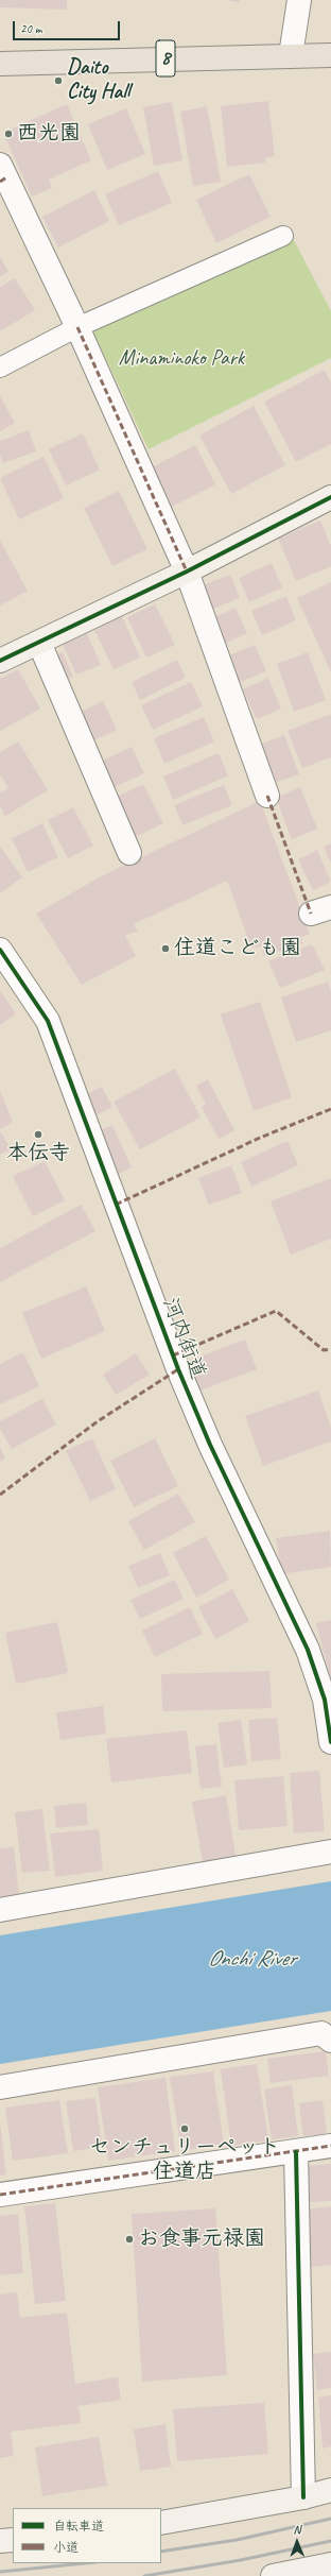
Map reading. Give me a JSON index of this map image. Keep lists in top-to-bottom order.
{
  "streets": {
    "main road": ["8"],
    "street": ["河内街道"]
  },
  "water": ["Onchi River"],
  "parks": ["Minaminoko Park"],
  "places": [
    "Daito City Hall",
    "西光園",
    "住道こども園",
    "本伝寺",
    "センチュリーペット 住道店",
    "お食事元禄園"
  ],
  "legend": ["自転車道", "小道"],
  "scale_bar": "20 m",
  "north": "top"
}
